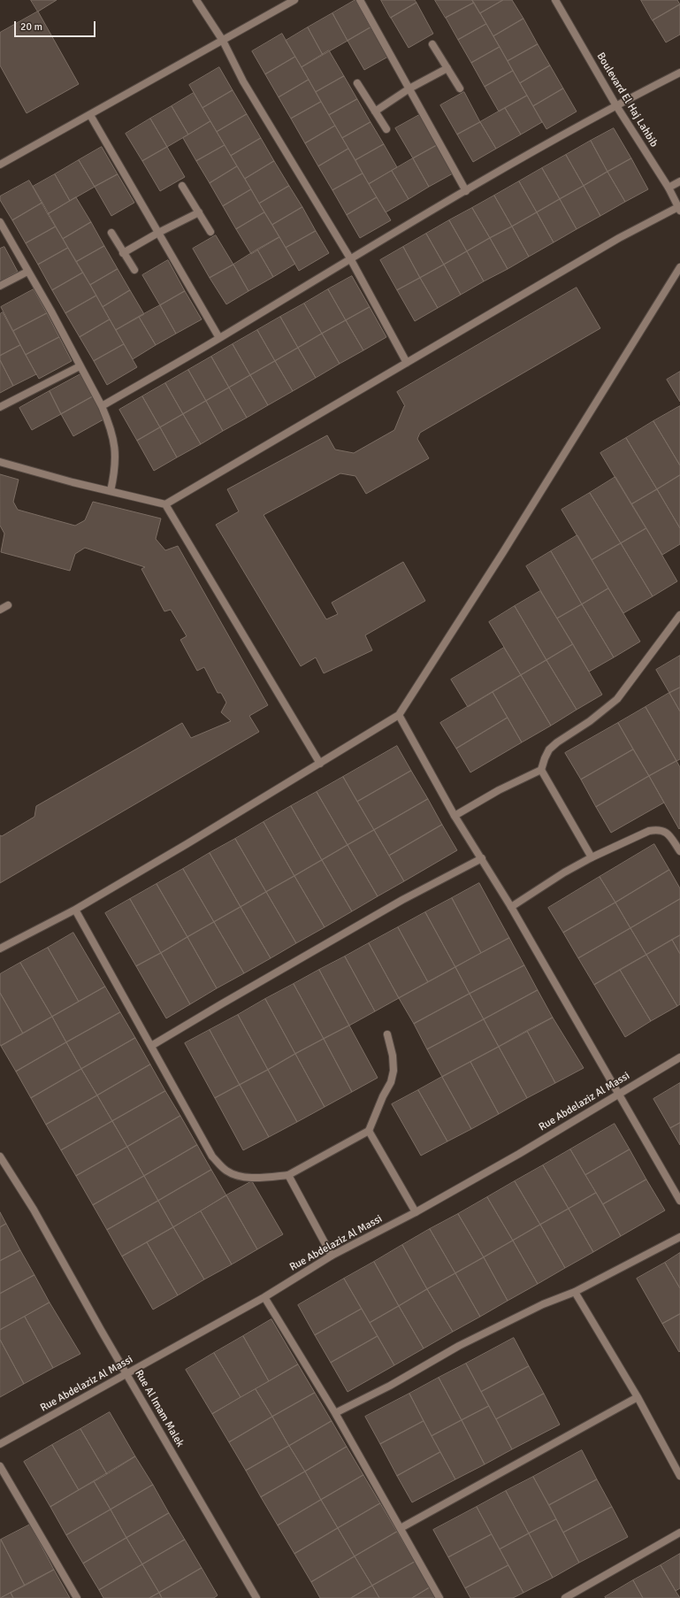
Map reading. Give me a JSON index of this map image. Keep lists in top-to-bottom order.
{
  "streets": {
    "street": ["Boulevard El Haj Lahbib", "Rue Abdelaziz Al Massi", "Rue Al Imam Malek"]
  },
  "crossings": [
    ["Rue Abdelaziz Al Massi", "Rue Al Imam Malek"]
  ],
  "scale_bar": "20 m"
}
